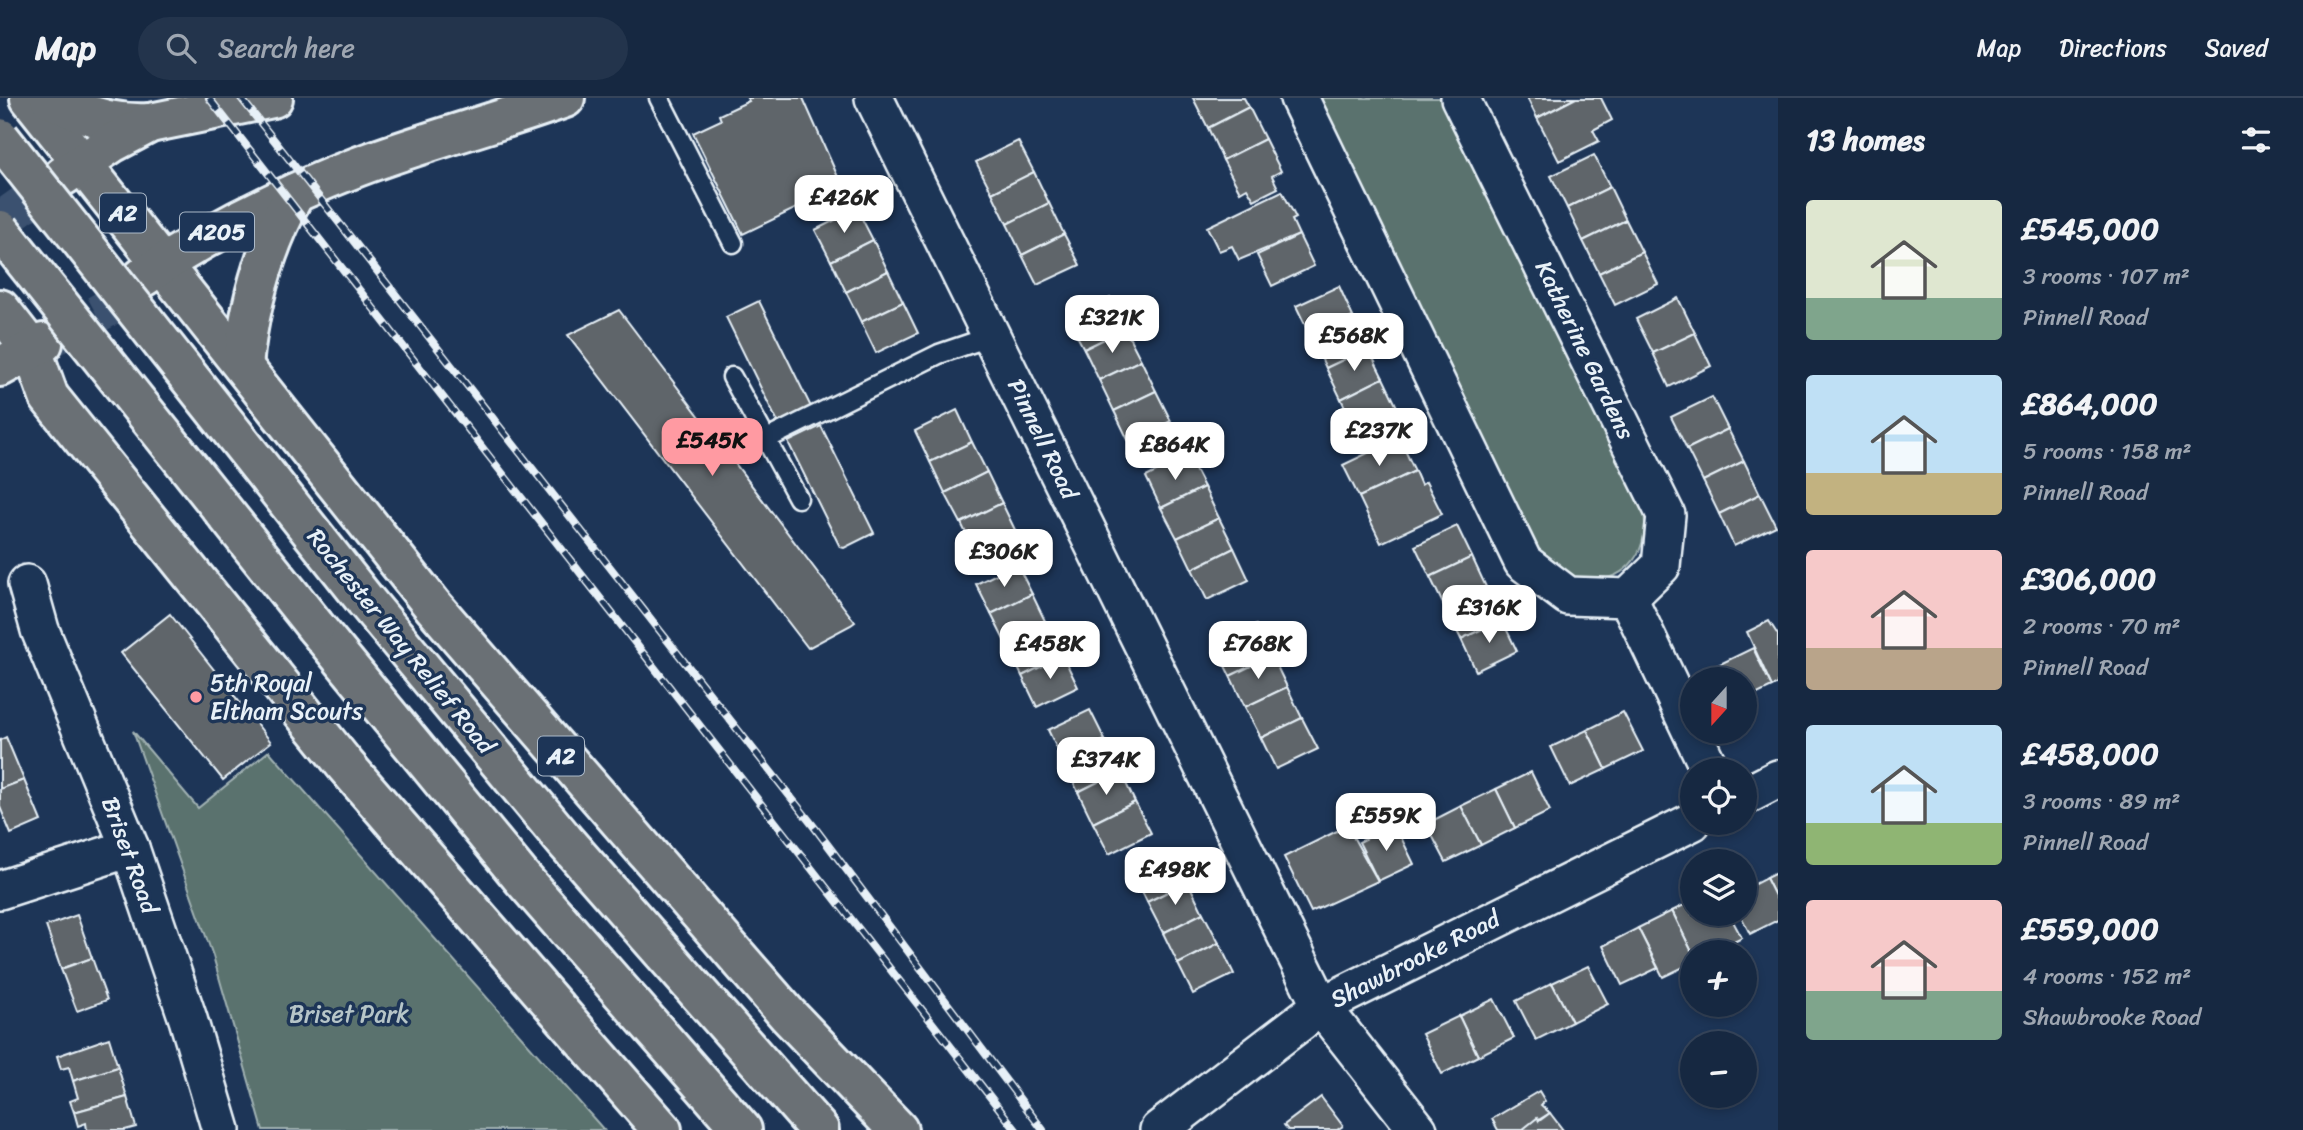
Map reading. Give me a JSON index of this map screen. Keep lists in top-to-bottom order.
{
  "streets": {
    "highway": ["A2", "A205", "Rochester Way Relief Road"],
    "street": [
      "Katherine Gardens",
      "Pinnell Road",
      "Briset Road",
      "Shawbrooke Road"
    ]
  },
  "crossings": [
    ["A2", "A205"],
    ["Pinnell Road", "Shawbrooke Road"]
  ],
  "parks": ["Briset Park"],
  "places": ["5th Royal Eltham Scouts"],
  "north": "bottom",
  "page": {
    "header": "Map",
    "search": "Search here",
    "nav": ["Map", "Directions", "Saved"],
    "heading": "13 homes",
    "price": [
      "£426K",
      "£321K",
      "£568K",
      "£237K",
      "£545K",
      "£864K",
      "£306K",
      "£316K",
      "£458K",
      "£768K",
      "£374K",
      "£559K",
      "£498K"
    ],
    "list": [
      {
        "name": "£545,000",
        "note": "3 rooms · 107 m² · Pinnell Road"
      },
      {
        "name": "£864,000",
        "note": "5 rooms · 158 m² · Pinnell Road"
      },
      {
        "name": "£306,000",
        "note": "2 rooms · 70 m² · Pinnell Road"
      },
      {
        "name": "£458,000",
        "note": "3 rooms · 89 m² · Pinnell Road"
      },
      {
        "name": "£559,000",
        "note": "4 rooms · 152 m² · Shawbrooke Road"
      }
    ],
    "map_buttons": ["+", "−"]
  }
}
